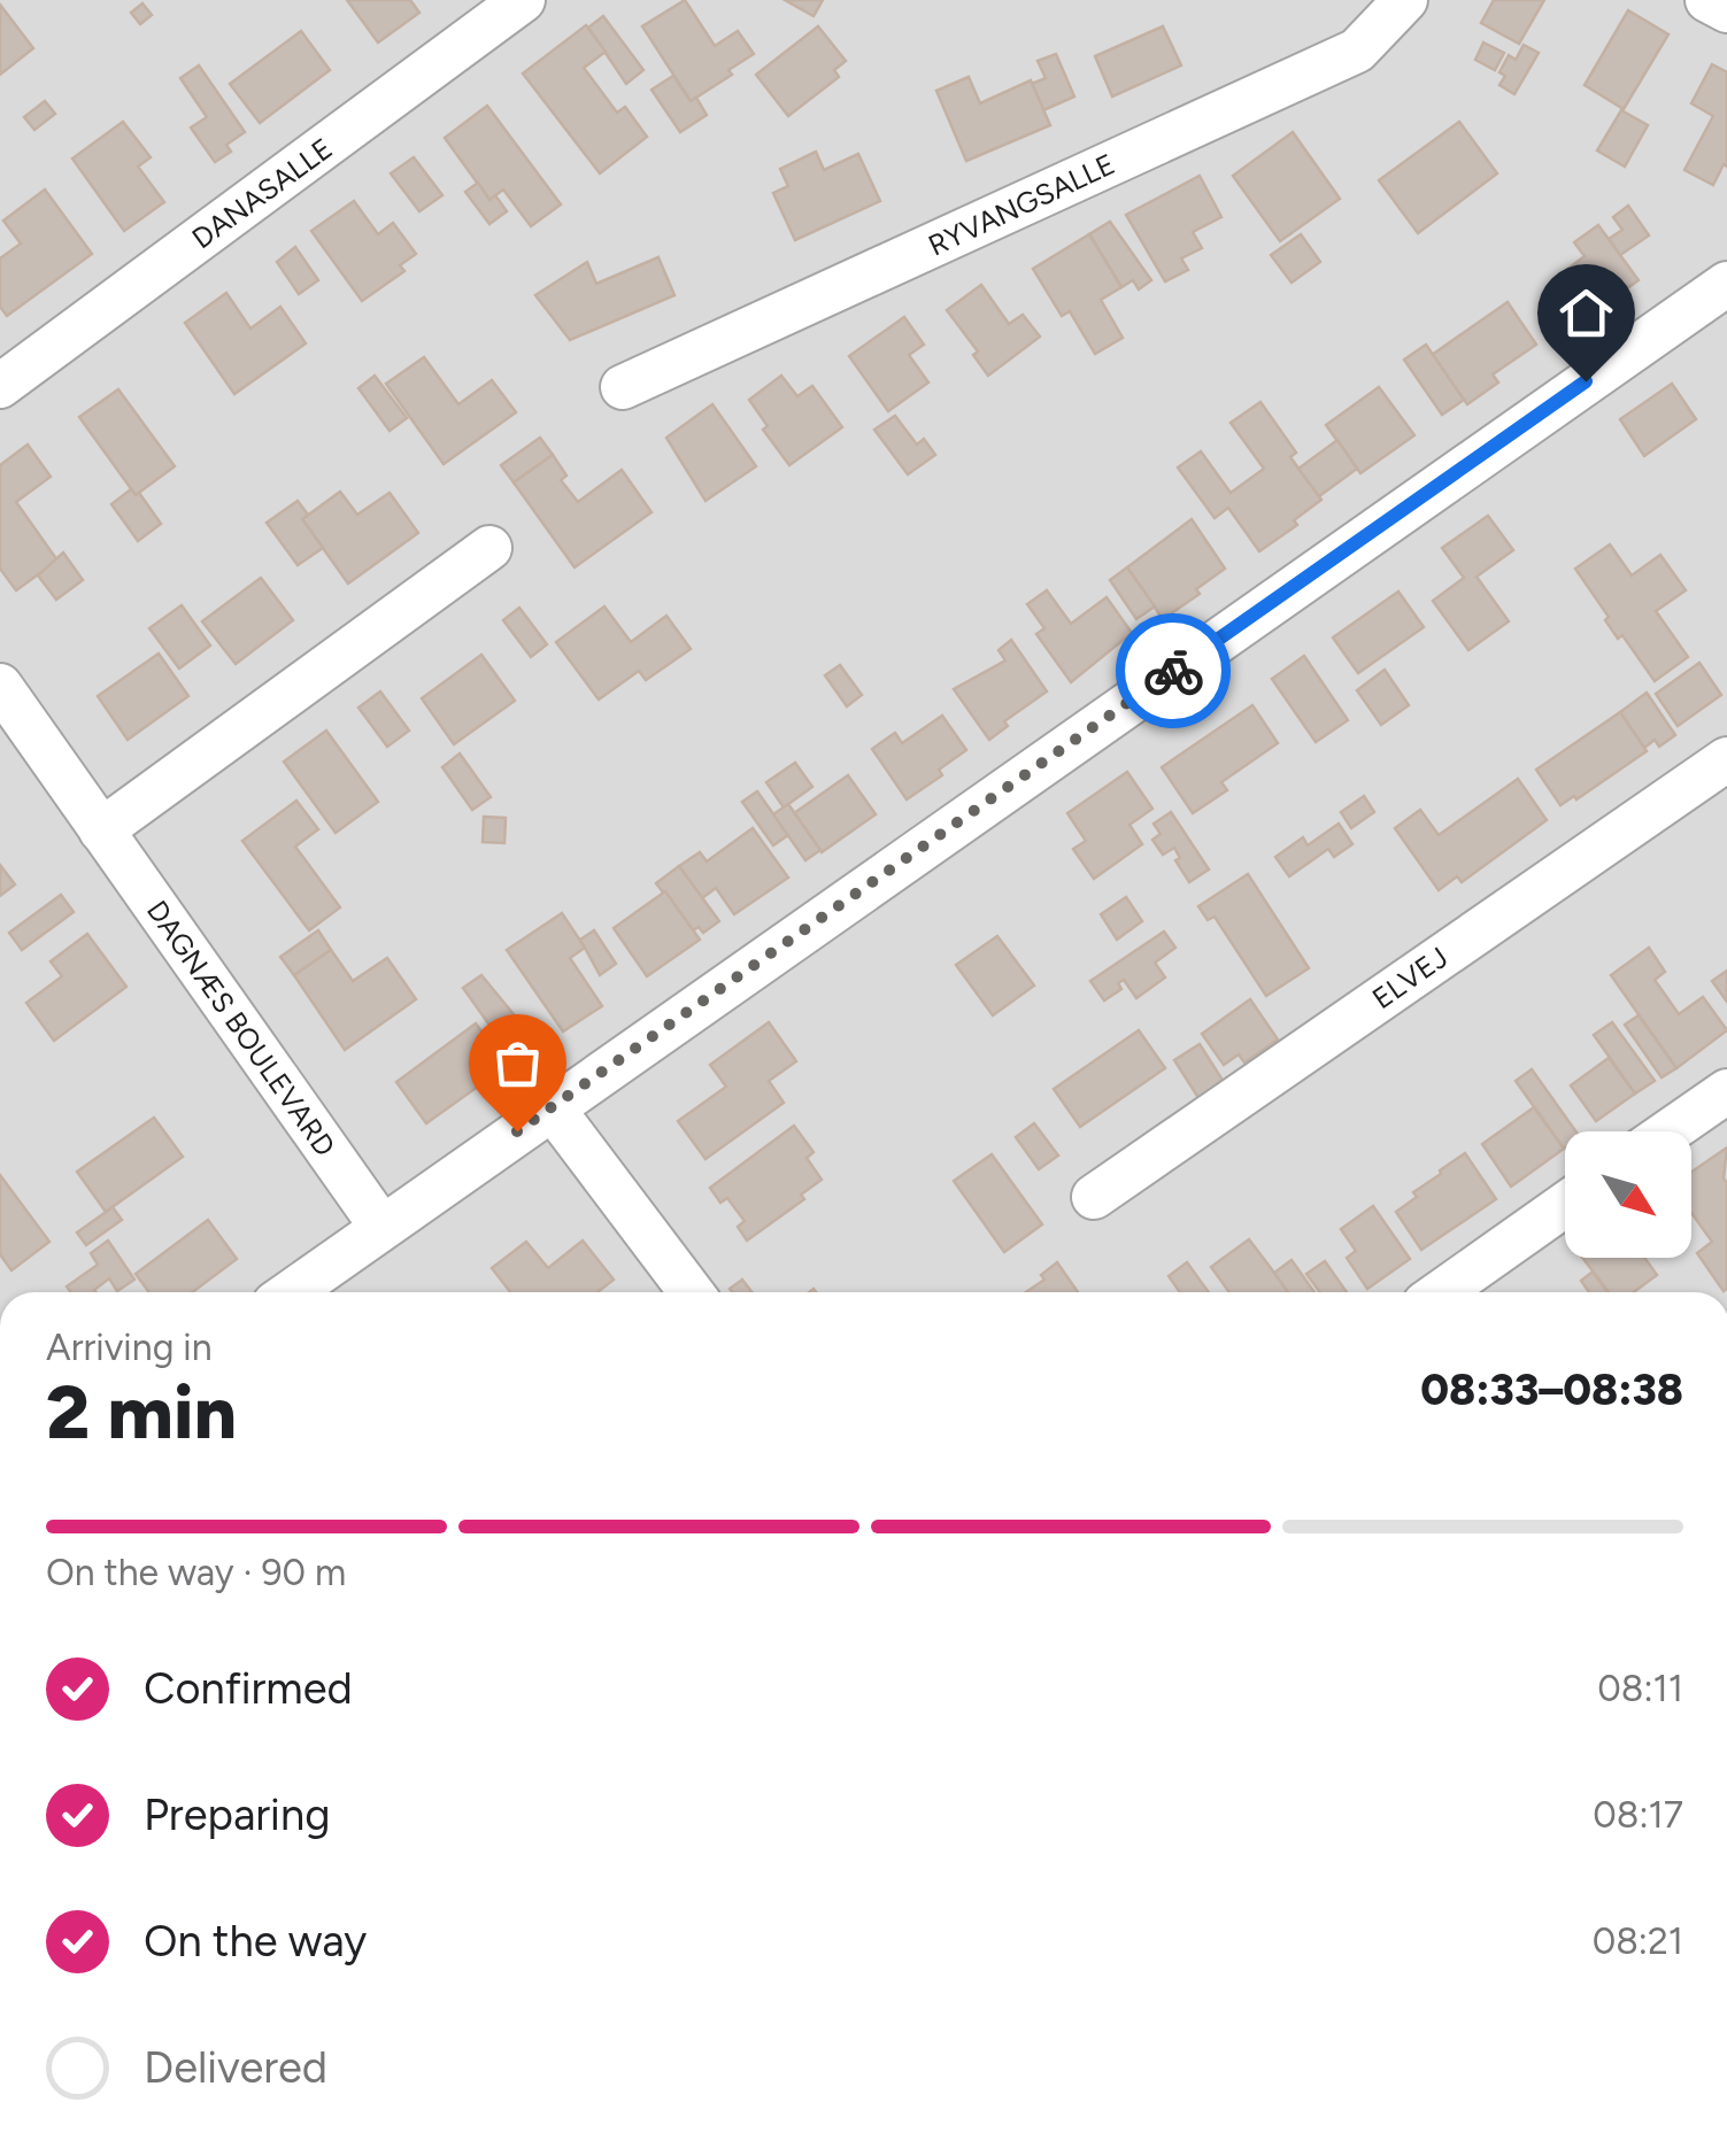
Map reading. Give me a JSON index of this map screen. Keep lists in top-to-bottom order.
{
  "streets": {
    "street": [
      "DANASALLE",
      "RYVANGSALLE",
      "ELVEJ",
      "DAGNÆS BOULEVARD"
    ]
  },
  "north": "bottom right",
  "page": {
    "heading": ["2 min", "Arriving in", "08:33–08:38"],
    "bar": "On the way · 90 m",
    "list": [
      ["Confirmed", "08:11"],
      ["Preparing", "08:17"],
      ["On the way", "08:21"],
      "Delivered"
    ]
  }
}
